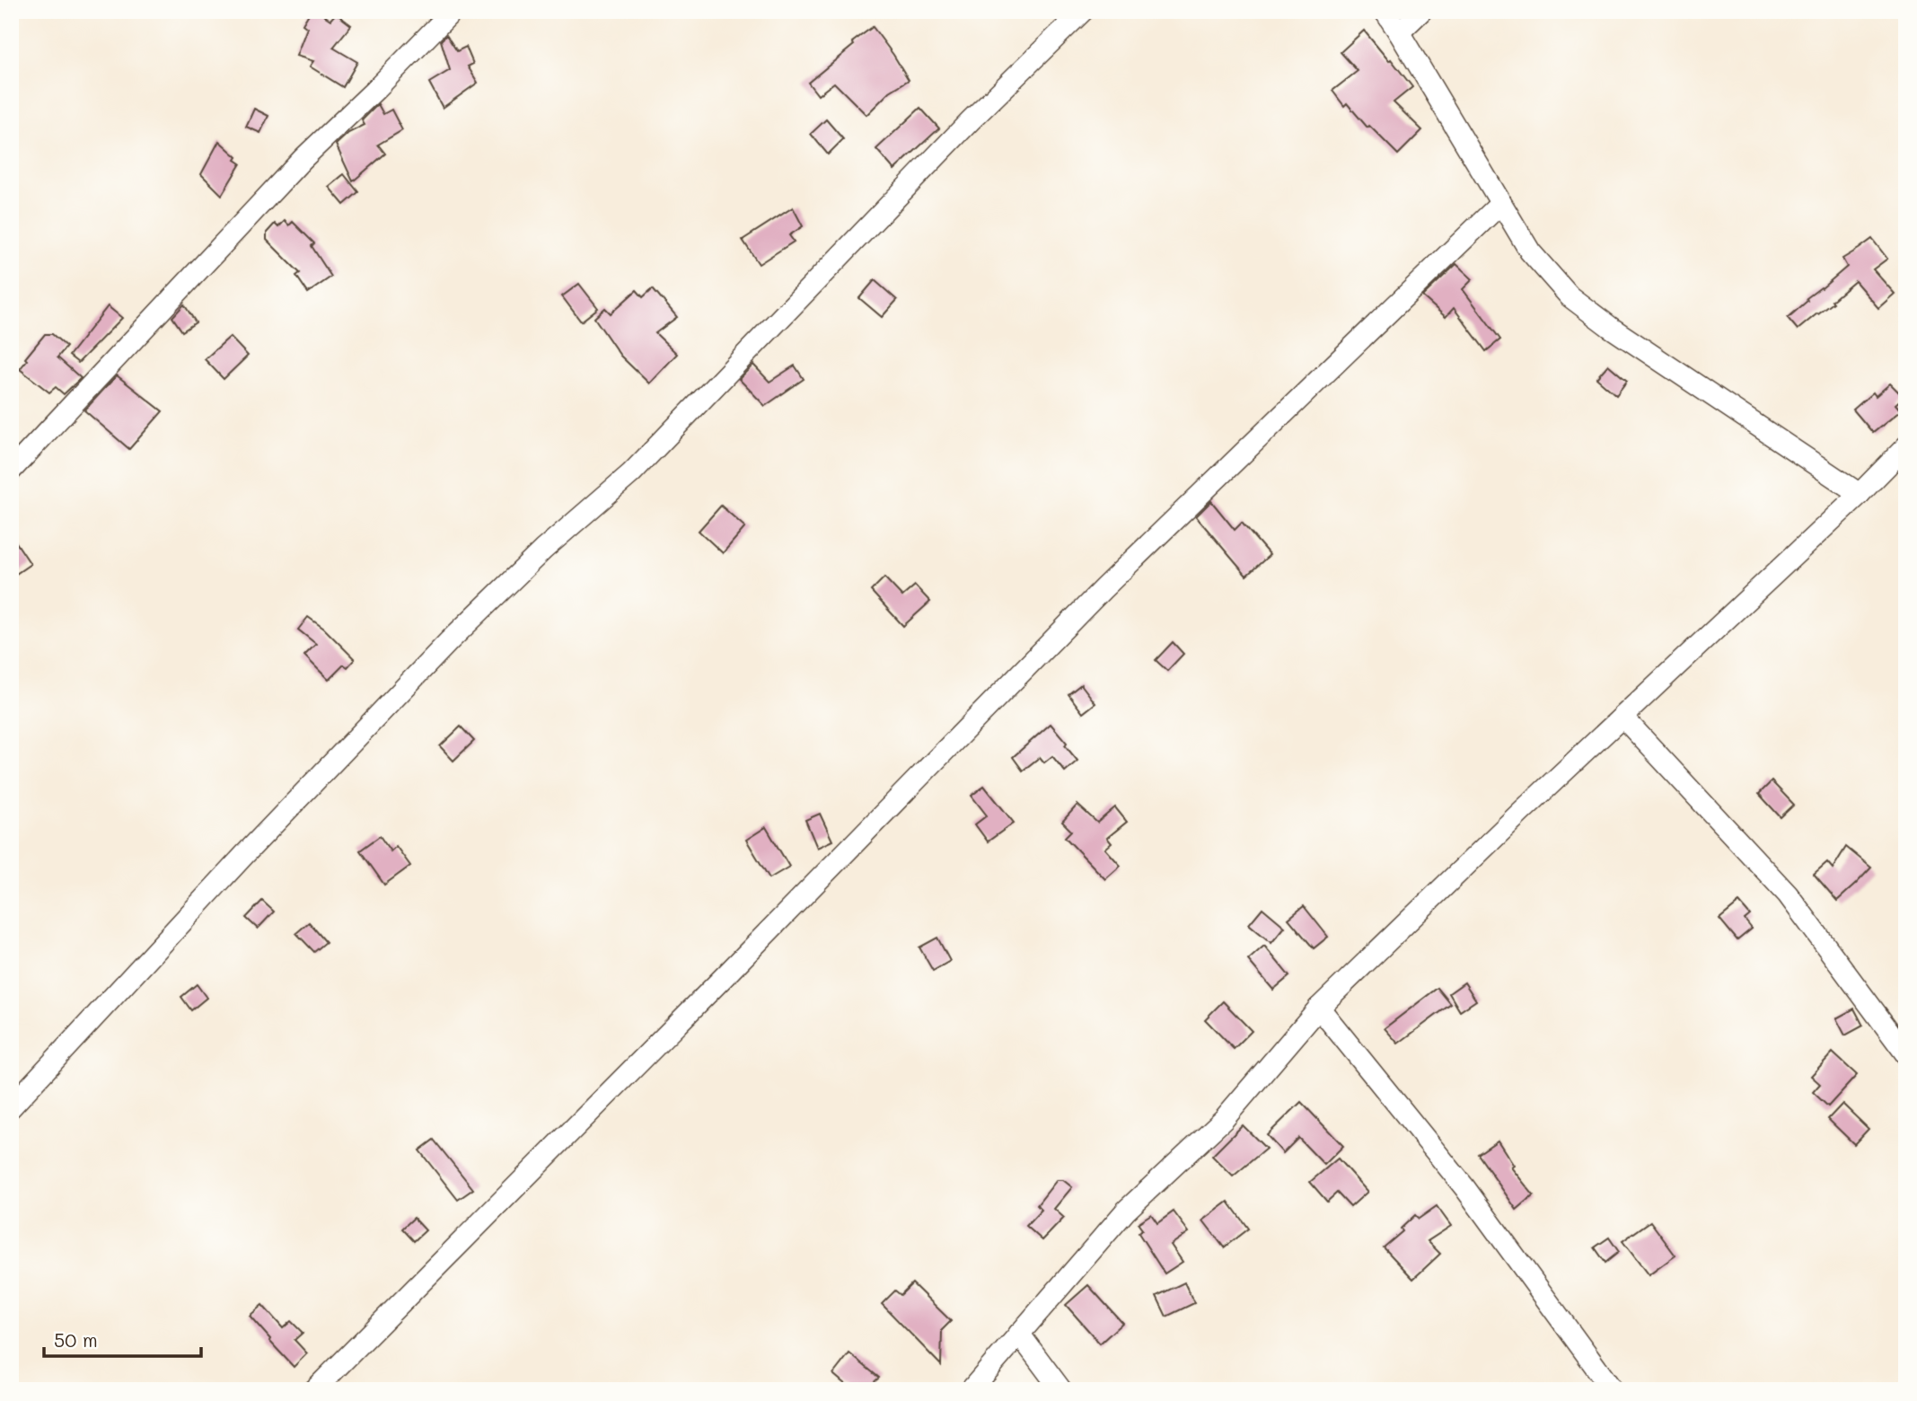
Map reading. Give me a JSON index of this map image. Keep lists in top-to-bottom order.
{
  "scale_bar": "50 m"
}
